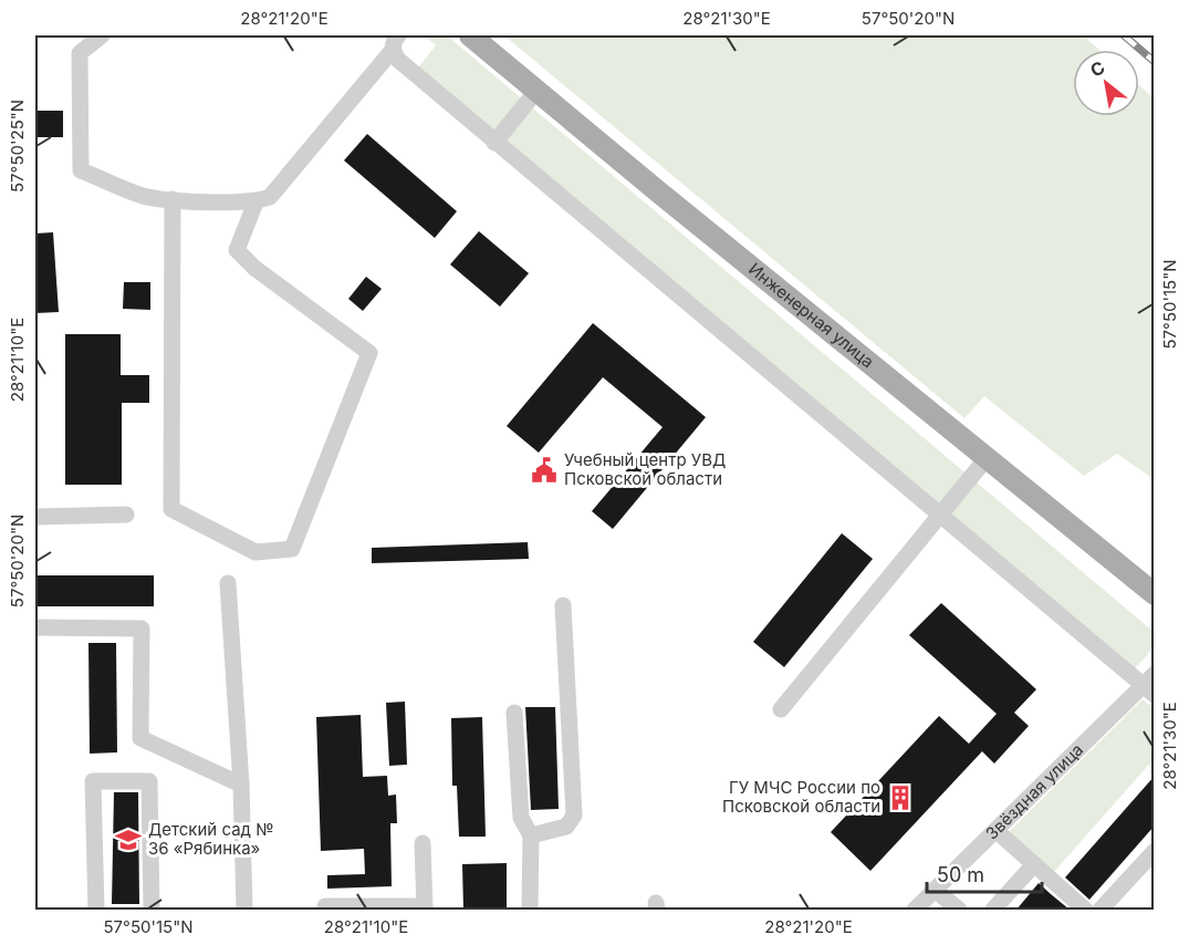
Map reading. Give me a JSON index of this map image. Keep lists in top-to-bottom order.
{
  "streets": {
    "main road": ["Инженерная улица"],
    "street": ["Звёздная улица"]
  },
  "places": {
    "public building": ["Учебный центр УВД Псковской области"],
    "building": ["ГУ МЧС России по Псковской области"],
    "school or university": ["Детский сад № 36 «Рябинка»"]
  },
  "scale_bar": "50 m",
  "north": "top left",
  "coordinates": [
    "28°21'20\"E",
    "28°21'30\"E",
    "57°50'20\"N",
    "57°50'25\"N",
    "57°50'15\"N",
    "28°21'10\"E"
  ]
}
